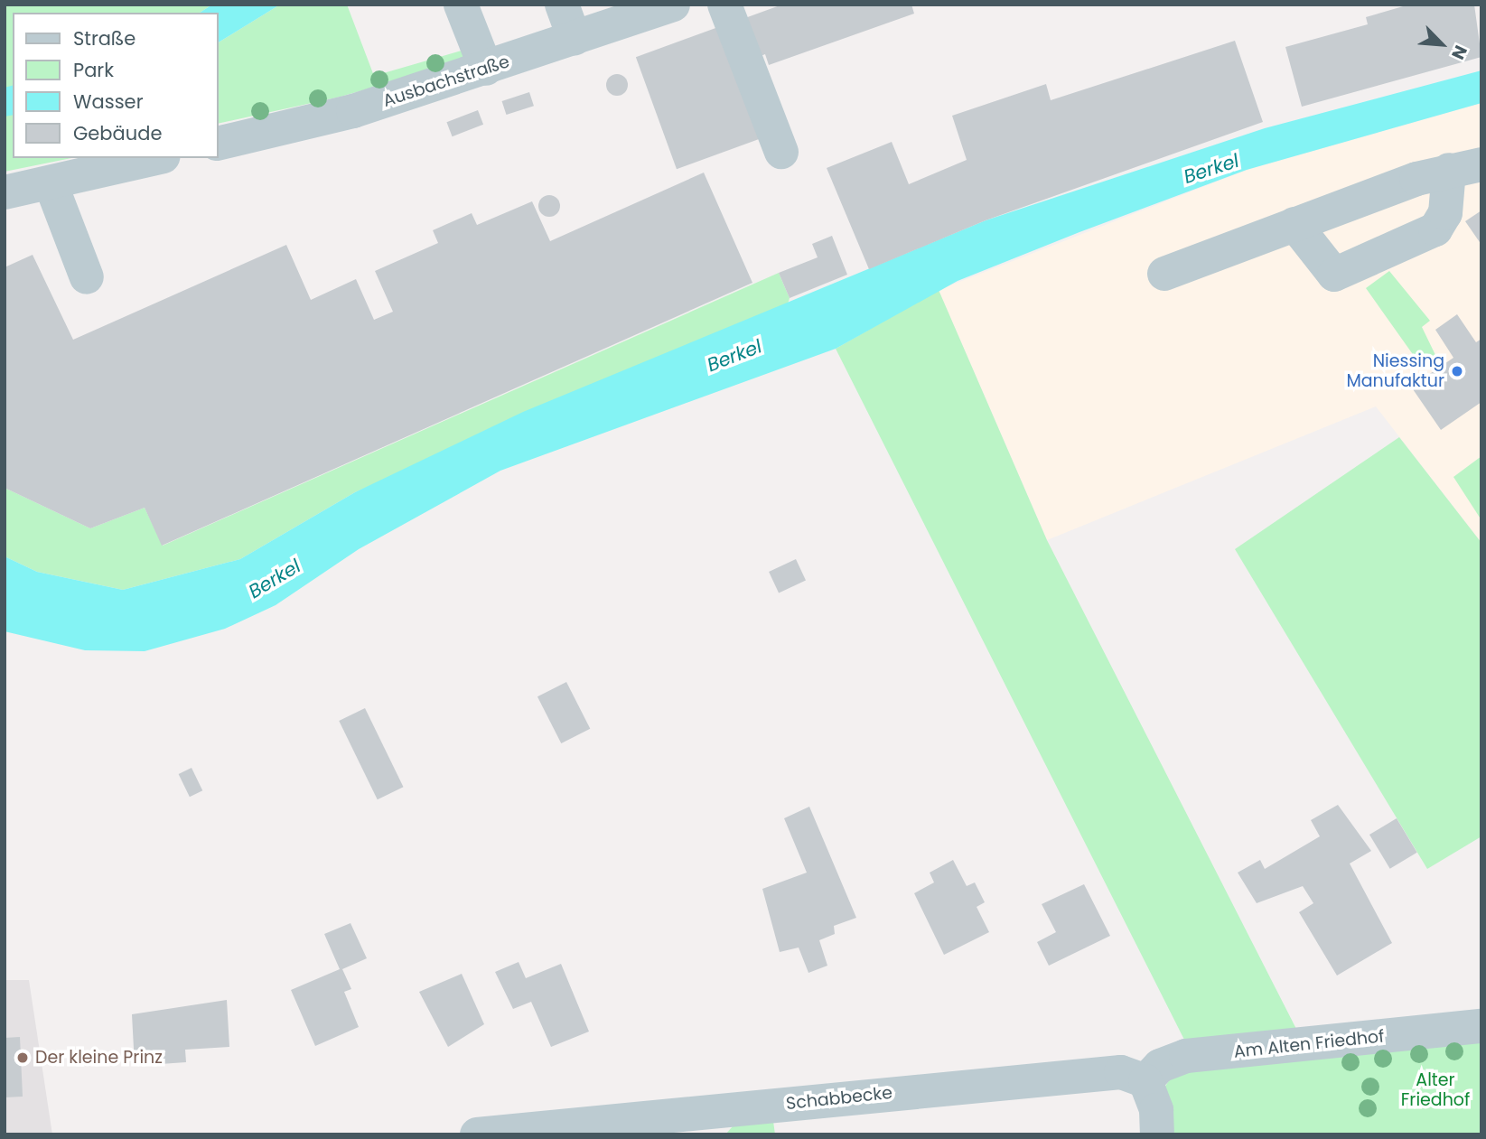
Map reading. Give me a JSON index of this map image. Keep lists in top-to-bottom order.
{
  "streets": {
    "street": ["Ausbachstraße", "Am Alten Friedhof", "Schabbecke"]
  },
  "crossings": [
    ["Am Alten Friedhof", "Schabbecke"]
  ],
  "water": ["Berkel"],
  "parks": ["Alter Friedhof"],
  "places": ["Niessing Manufaktur", "Der kleine Prinz"],
  "legend": [
    "Straße",
    "Park",
    "Wasser",
    "Gebäude"
  ],
  "north": "bottom right"
}
